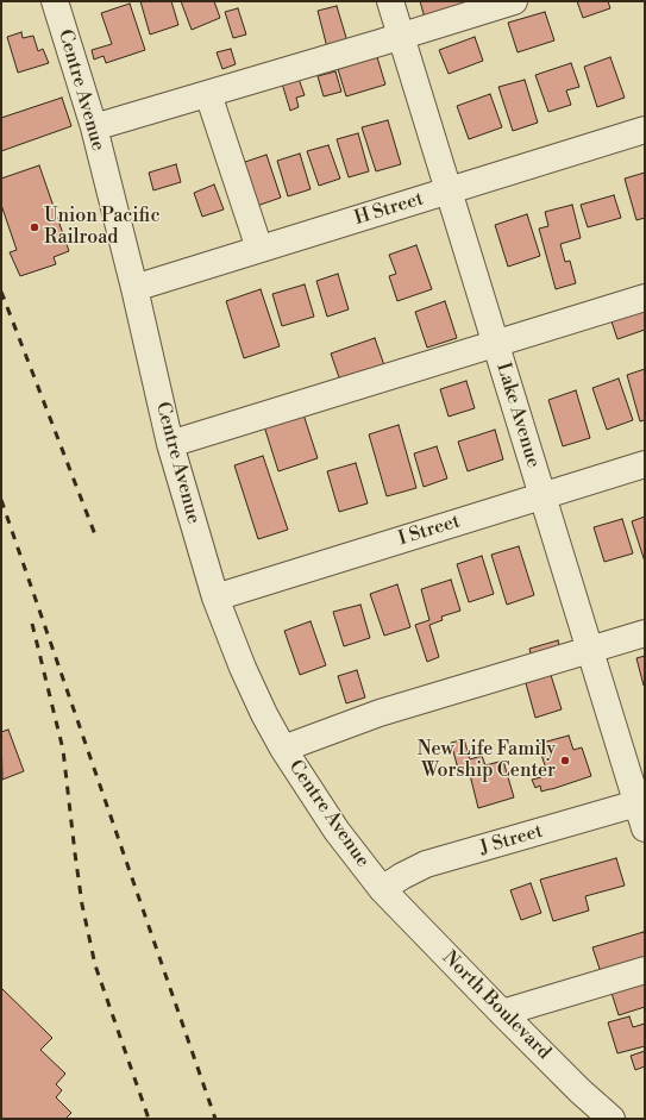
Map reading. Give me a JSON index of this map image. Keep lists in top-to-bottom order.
{
  "streets": {
    "street": [
      "Centre Avenue",
      "H Street",
      "Lake Avenue",
      "I Street",
      "J Street",
      "North Boulevard"
    ]
  },
  "crossings": [
    ["Centre Avenue", "H Street"],
    ["Centre Avenue", "I Street"],
    ["Centre Avenue", "J Street"],
    ["Centre Avenue", "North Boulevard"],
    ["H Street", "Lake Avenue"],
    ["Lake Avenue", "I Street"],
    ["Lake Avenue", "J Street"],
    ["J Street", "North Boulevard"]
  ],
  "places": ["Union Pacific Railroad", "New Life Family Worship Center"]
}
